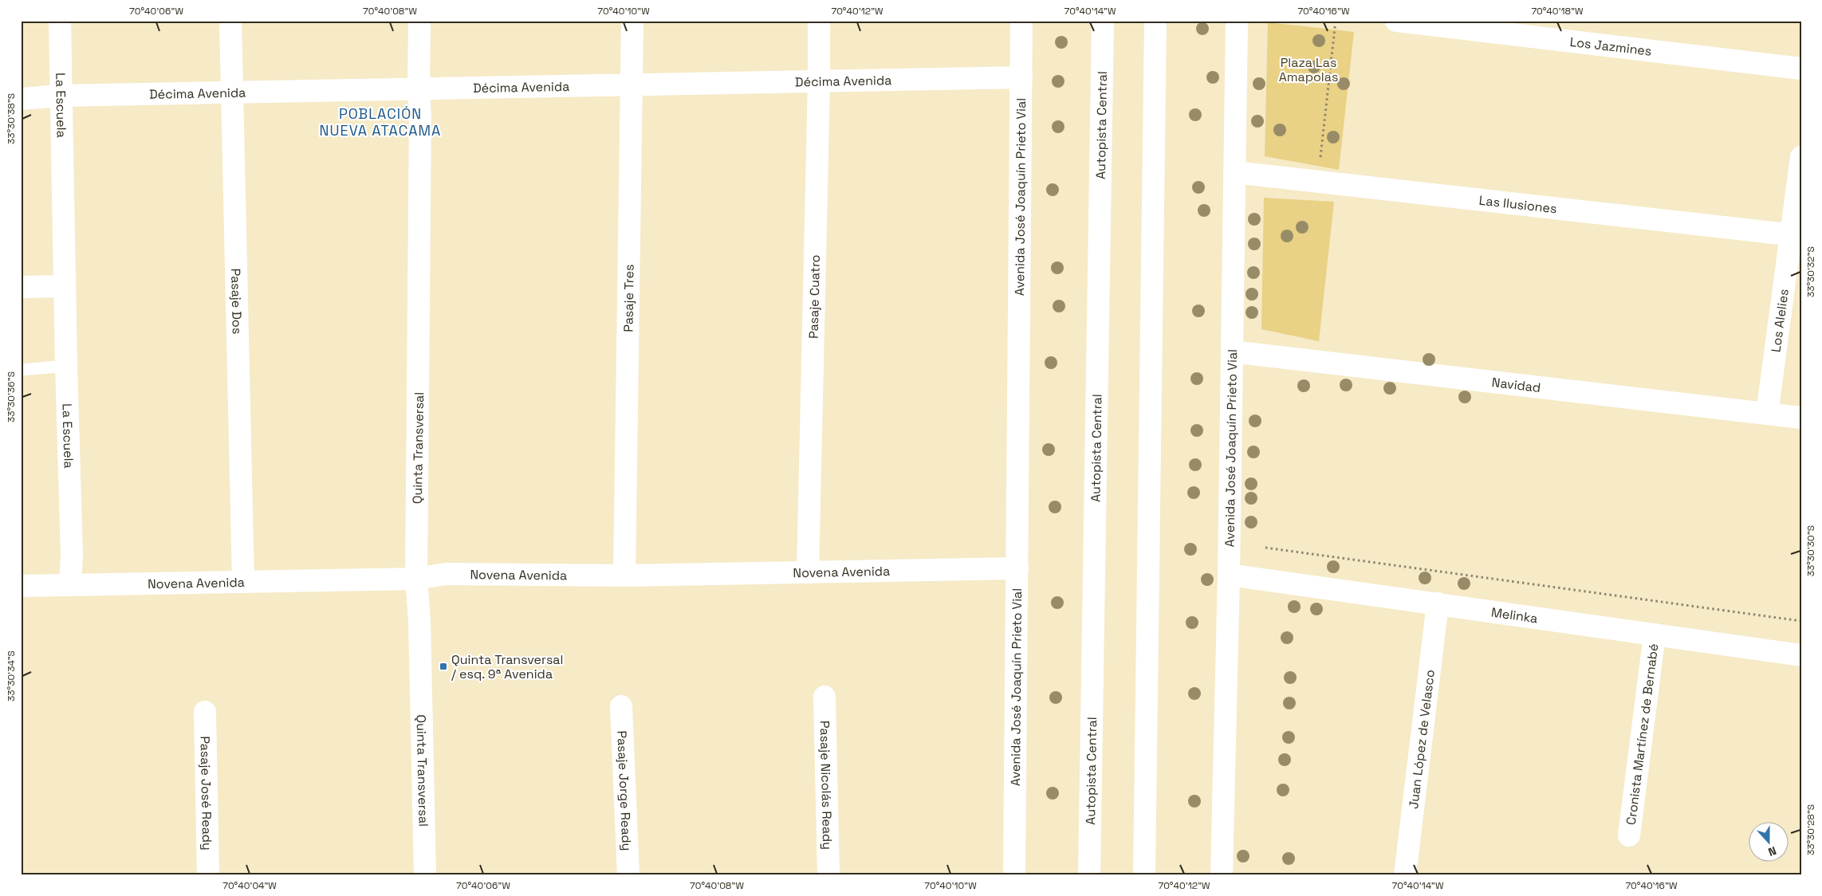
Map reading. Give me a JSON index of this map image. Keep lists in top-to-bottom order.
{
  "streets": {
    "main road": [
      "Los Jazmines",
      "Décima Avenida",
      "La Escuela",
      "Autopista Central",
      "Avenida José Joaquín Prieto Vial",
      "Las Ilusiones",
      "Pasaje Cuatro",
      "Pasaje Tres",
      "Pasaje Dos",
      "Los Alelies",
      "Navidad",
      "Quinta Transversal",
      "Novena Avenida",
      "Melinka",
      "Cronista Martínez de Bernabé",
      "Juan López de Velasco",
      "Pasaje Nicolás Ready",
      "Pasaje Jorge Ready",
      "Pasaje José Ready"
    ]
  },
  "crossings": [
    ["Décima Avenida", "La Escuela"],
    ["Décima Avenida", "Avenida José Joaquín Prieto Vial"],
    ["Décima Avenida", "Pasaje Cuatro"],
    ["Décima Avenida", "Pasaje Tres"],
    ["Décima Avenida", "Pasaje Dos"],
    ["Décima Avenida", "Quinta Transversal"],
    ["La Escuela", "Novena Avenida"],
    ["Avenida José Joaquín Prieto Vial", "Las Ilusiones"],
    ["Avenida José Joaquín Prieto Vial", "Navidad"],
    ["Avenida José Joaquín Prieto Vial", "Novena Avenida"],
    ["Avenida José Joaquín Prieto Vial", "Melinka"],
    ["Las Ilusiones", "Los Alelies"],
    ["Pasaje Cuatro", "Novena Avenida"],
    ["Pasaje Tres", "Novena Avenida"],
    ["Pasaje Dos", "Novena Avenida"],
    ["Los Alelies", "Navidad"],
    ["Quinta Transversal", "Novena Avenida"],
    ["Melinka", "Cronista Martínez de Bernabé"],
    ["Melinka", "Juan López de Velasco"]
  ],
  "districts": ["POBLACIÓN NUEVA ATACAMA"],
  "parks": ["Plaza Las Amapolas"],
  "places": {
    "transit": ["Quinta Transversal / esq. 9ª Avenida"]
  },
  "north": "bottom",
  "coordinates": [
    "70°40'06\"W",
    "70°40'08\"W",
    "70°40'10\"W",
    "70°40'12\"W",
    "70°40'14\"W",
    "70°40'16\"W",
    "70°40'18\"W",
    "33°30'38\"S",
    "33°30'32\"S",
    "33°30'36\"S",
    "33°30'30\"S",
    "33°30'34\"S",
    "33°30'28\"S",
    "70°40'04\"W"
  ]
}
